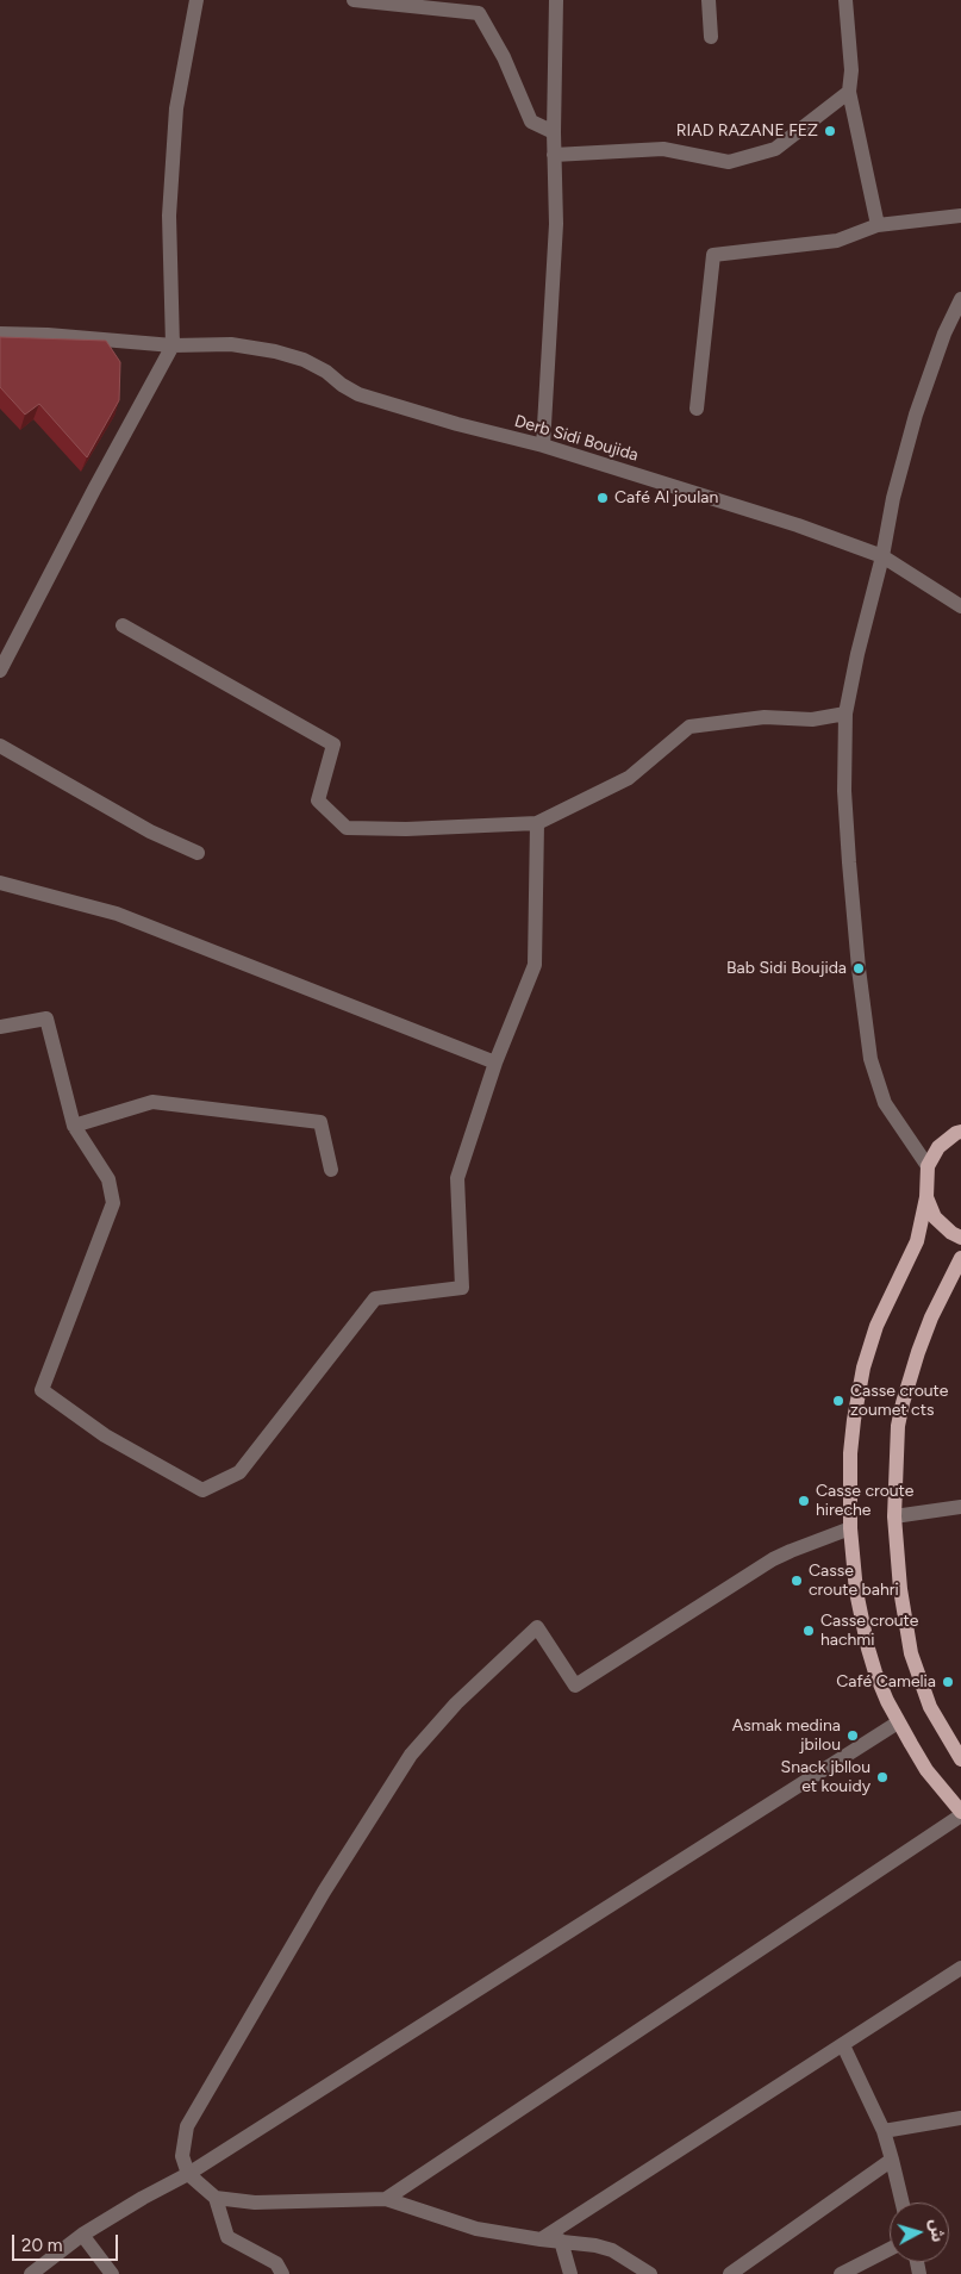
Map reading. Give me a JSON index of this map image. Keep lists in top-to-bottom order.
{
  "streets": {
    "street": ["Derb Sidi Boujida"]
  },
  "places": [
    "RIAD RAZANE FEZ",
    "Café Al joulan",
    "Bab Sidi Boujida",
    "Casse croute zoumet cts",
    "Casse croute hireche",
    "Casse croute bahri",
    "Casse croute hachmi",
    "Café Camelia",
    "Asmak medina jbilou",
    "Snack jbllou et kouidy"
  ],
  "scale_bar": "20 m",
  "north": "right"
}
